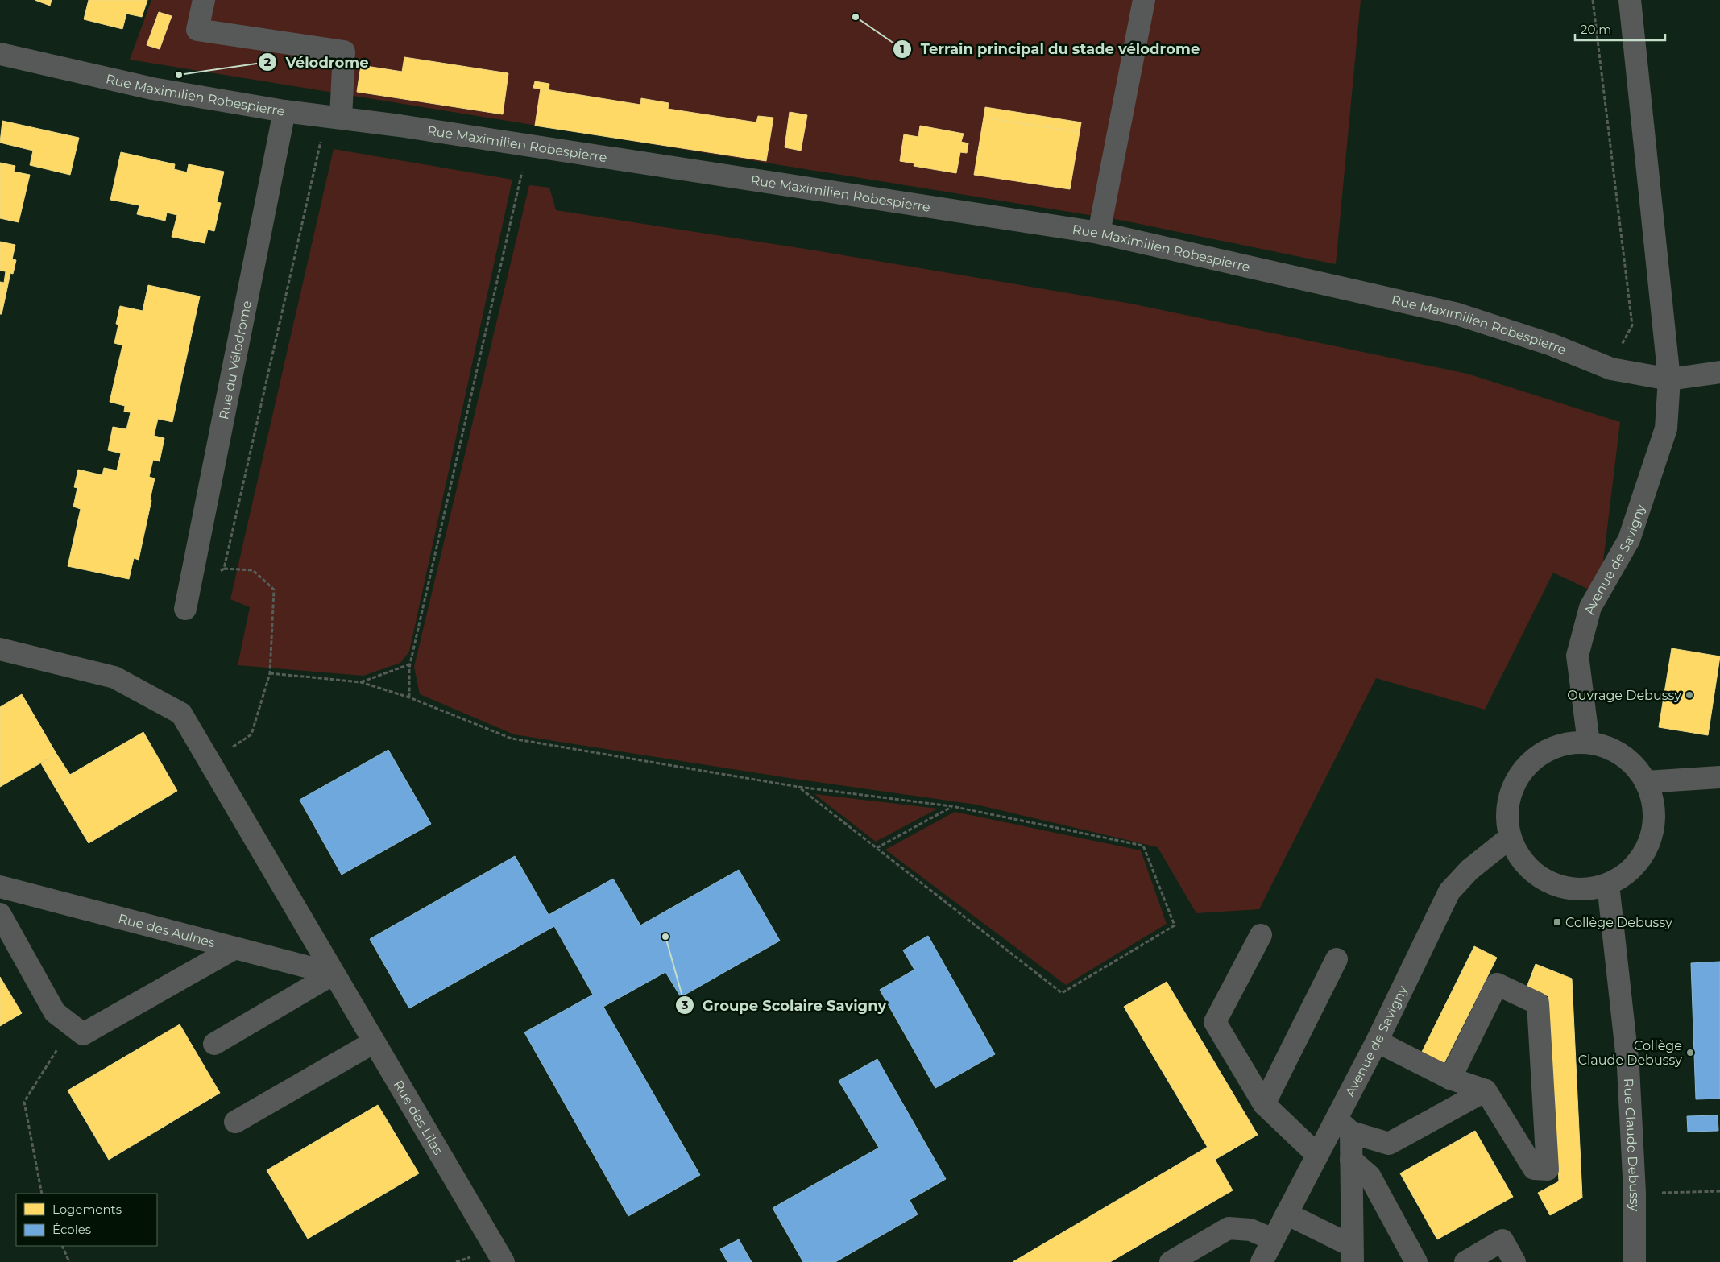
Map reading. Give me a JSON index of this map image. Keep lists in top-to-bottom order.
{
  "streets": {
    "street": [
      "Rue Maximilien Robespierre",
      "Rue du Vélodrome",
      "Avenue de Savigny",
      "Rue des Aulnes",
      "Rue des Lilas",
      "Rue Claude Debussy"
    ]
  },
  "crossings": [
    ["Rue Maximilien Robespierre", "Rue du Vélodrome"],
    ["Rue Maximilien Robespierre", "Avenue de Savigny"],
    ["Rue des Aulnes", "Rue des Lilas"]
  ],
  "places": {
    "other": [
      "Terrain principal du stade vélodrome",
      "Vélodrome",
      "Ouvrage Debussy",
      "Groupe Scolaire Savigny",
      "Collège Claude Debussy"
    ],
    "transit": ["Collège Debussy"]
  },
  "legend": ["Logements", "Écoles"],
  "scale_bar": "20 m"
}
